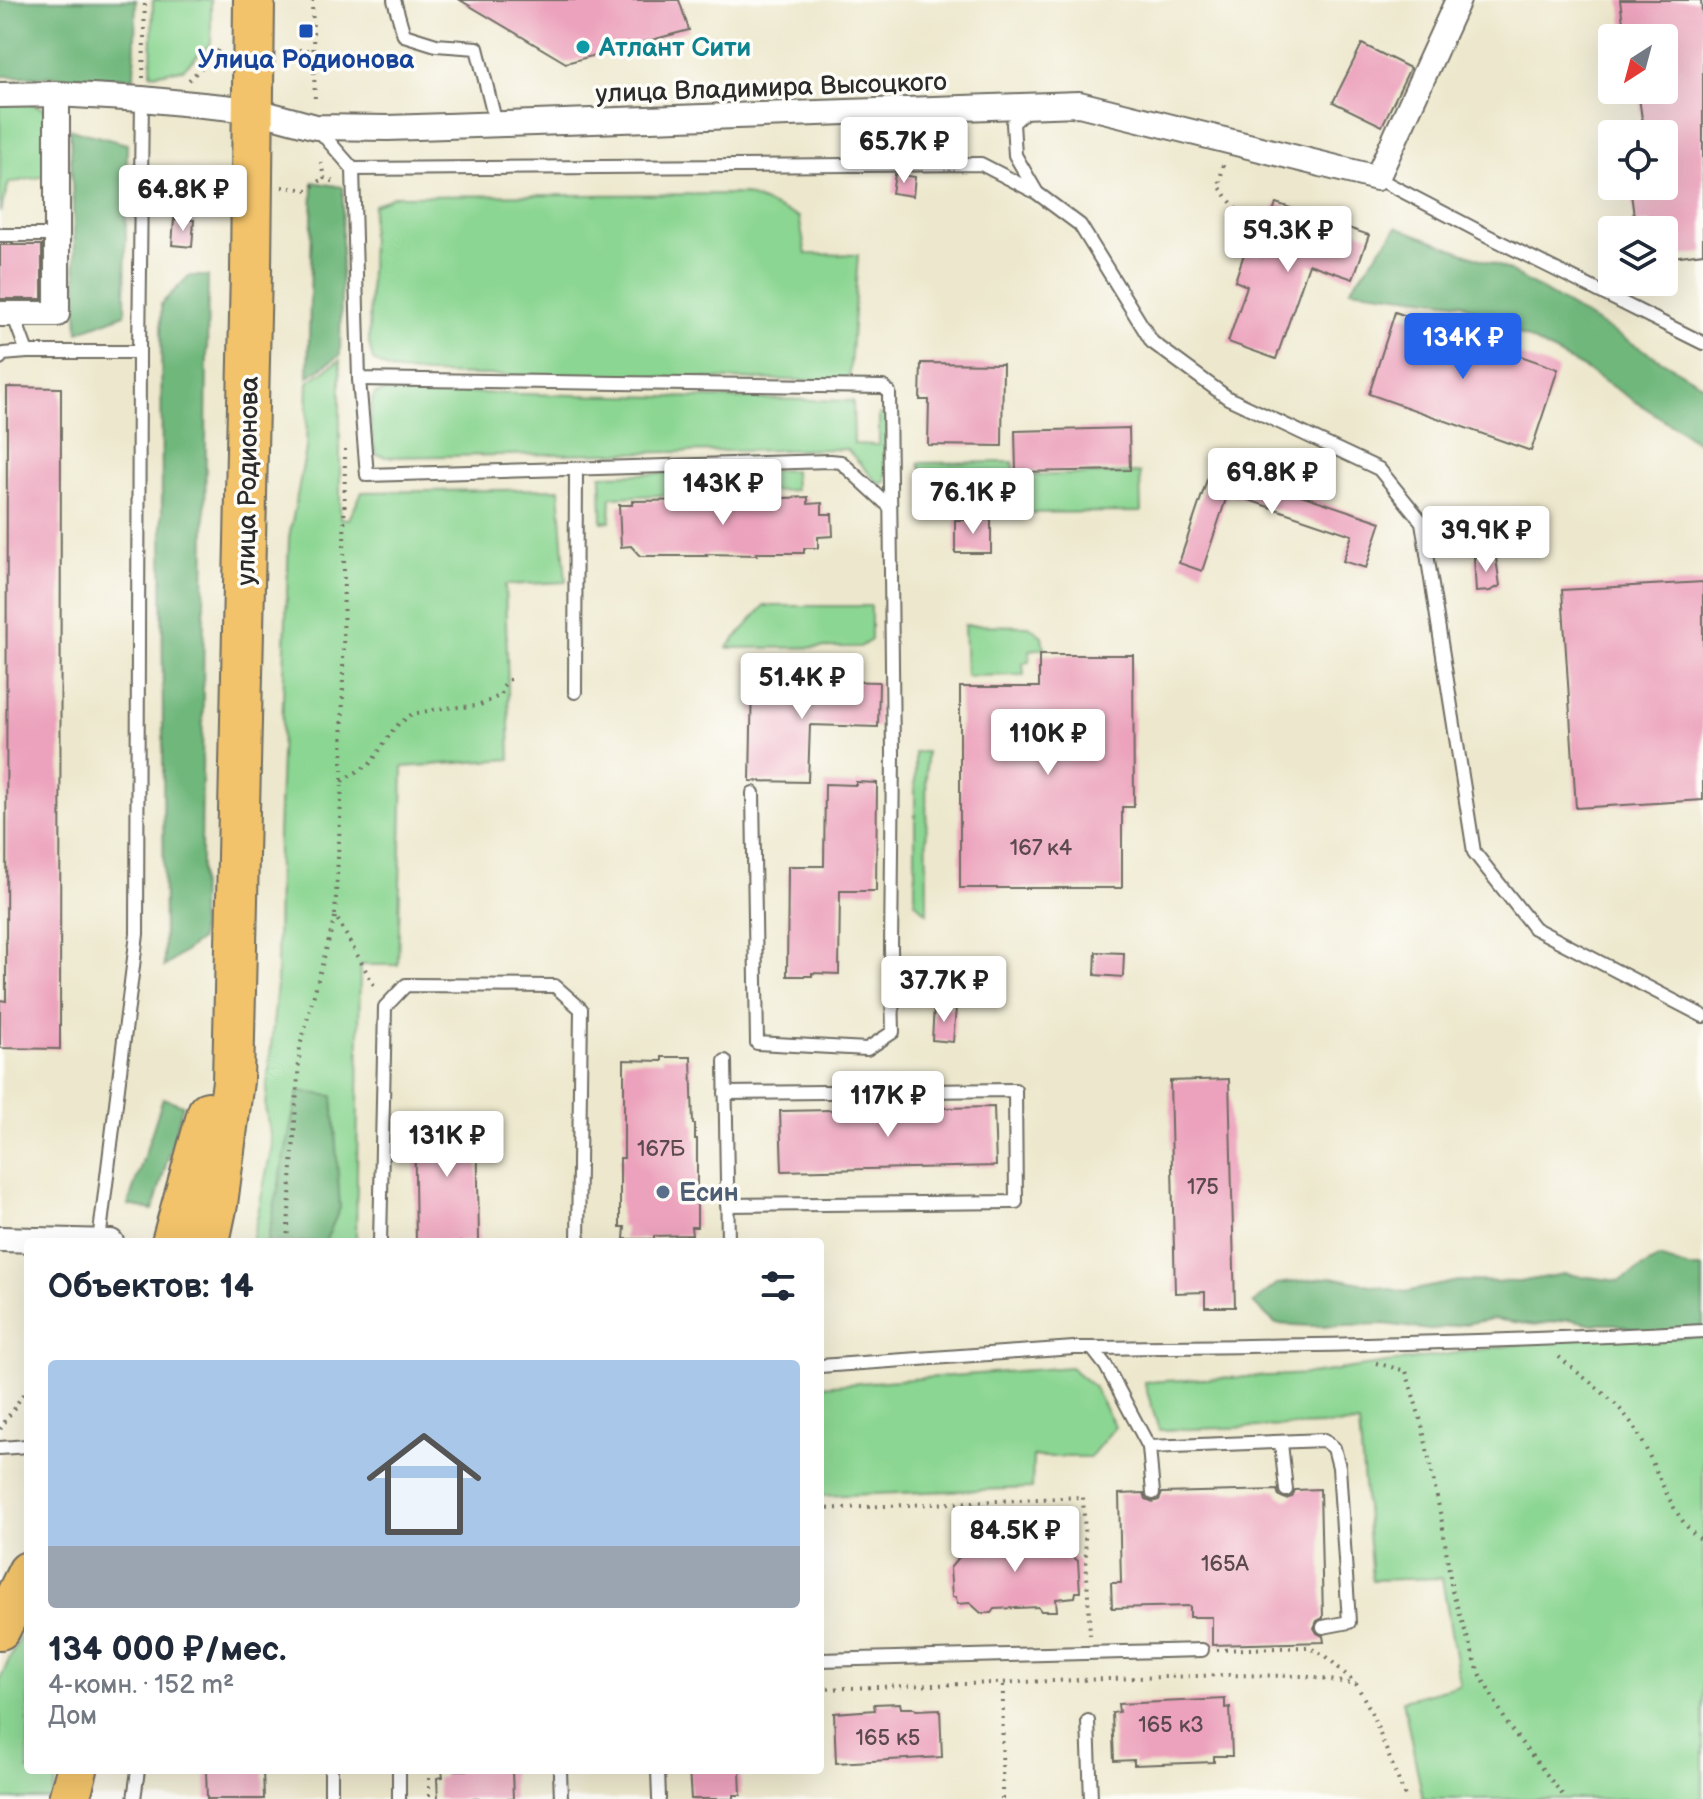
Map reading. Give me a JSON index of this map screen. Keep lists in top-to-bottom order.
{
  "streets": {
    "main road": ["улица Родионова"],
    "street": ["улица Владимира Высоцкого"]
  },
  "crossings": [
    ["улица Владимира Высоцкого", "улица Родионова"]
  ],
  "places": {
    "transit": ["Улица Родионова"],
    "other": ["Атлант Сити", "Есин"]
  },
  "house_numbers": [
    "167 к4",
    "167Б",
    "175",
    "165А",
    "165 к3",
    "165 к5"
  ],
  "north": "bottom left",
  "page": {
    "price": [
      "65.7K ₽",
      "64.8K ₽",
      "59.3K ₽",
      "134K ₽",
      "69.8K ₽",
      "143K ₽",
      "76.1K ₽",
      "39.9K ₽",
      "51.4K ₽",
      "110K ₽",
      "37.7K ₽",
      "117K ₽",
      "131K ₽",
      "84.5K ₽"
    ],
    "heading": "Объектов: 14",
    "list": [
      {
        "name": "134 000 ₽/мес.",
        "note": "4-комн. · 152 m² · Дом"
      }
    ]
  }
}
